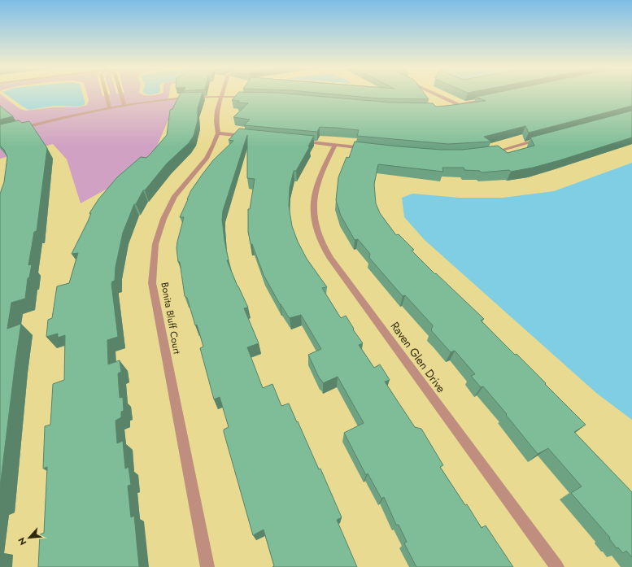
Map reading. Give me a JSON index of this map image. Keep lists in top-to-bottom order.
{
  "streets": {
    "street": ["Bonita Bluff Court", "Raven Glen Drive"]
  },
  "north": "bottom left"
}
